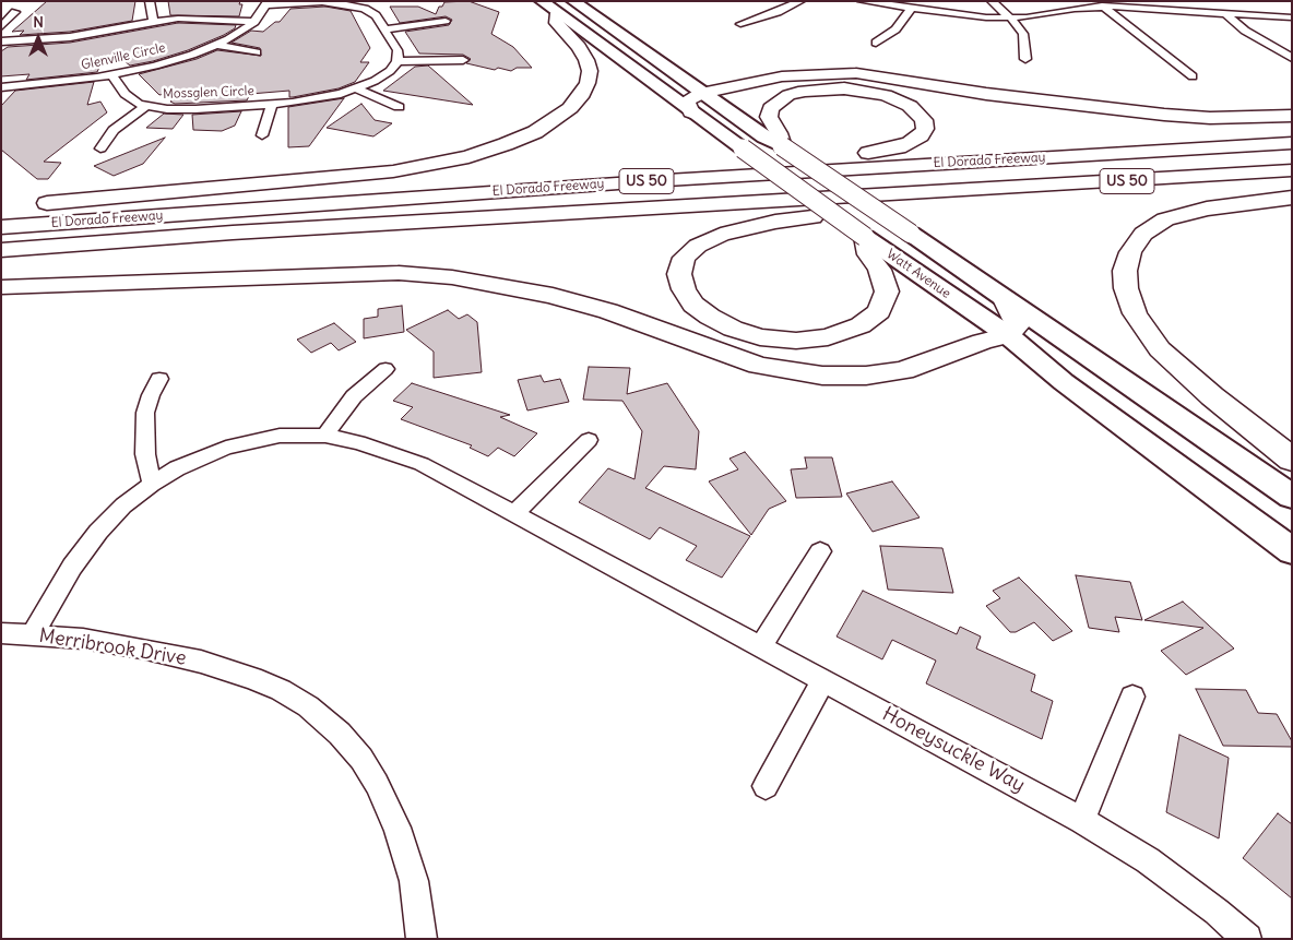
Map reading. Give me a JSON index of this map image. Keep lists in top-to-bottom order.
{
  "streets": {
    "highway": ["El Dorado Freeway", "US 50"],
    "main road": ["Watt Avenue"],
    "street": [
      "Glenville Circle",
      "Mossglen Circle",
      "Merribrook Drive",
      "Honeysuckle Way"
    ]
  },
  "crossings": [
    ["Glenville Circle", "Mossglen Circle"],
    ["Merribrook Drive", "Honeysuckle Way"]
  ],
  "north": "top"
}
